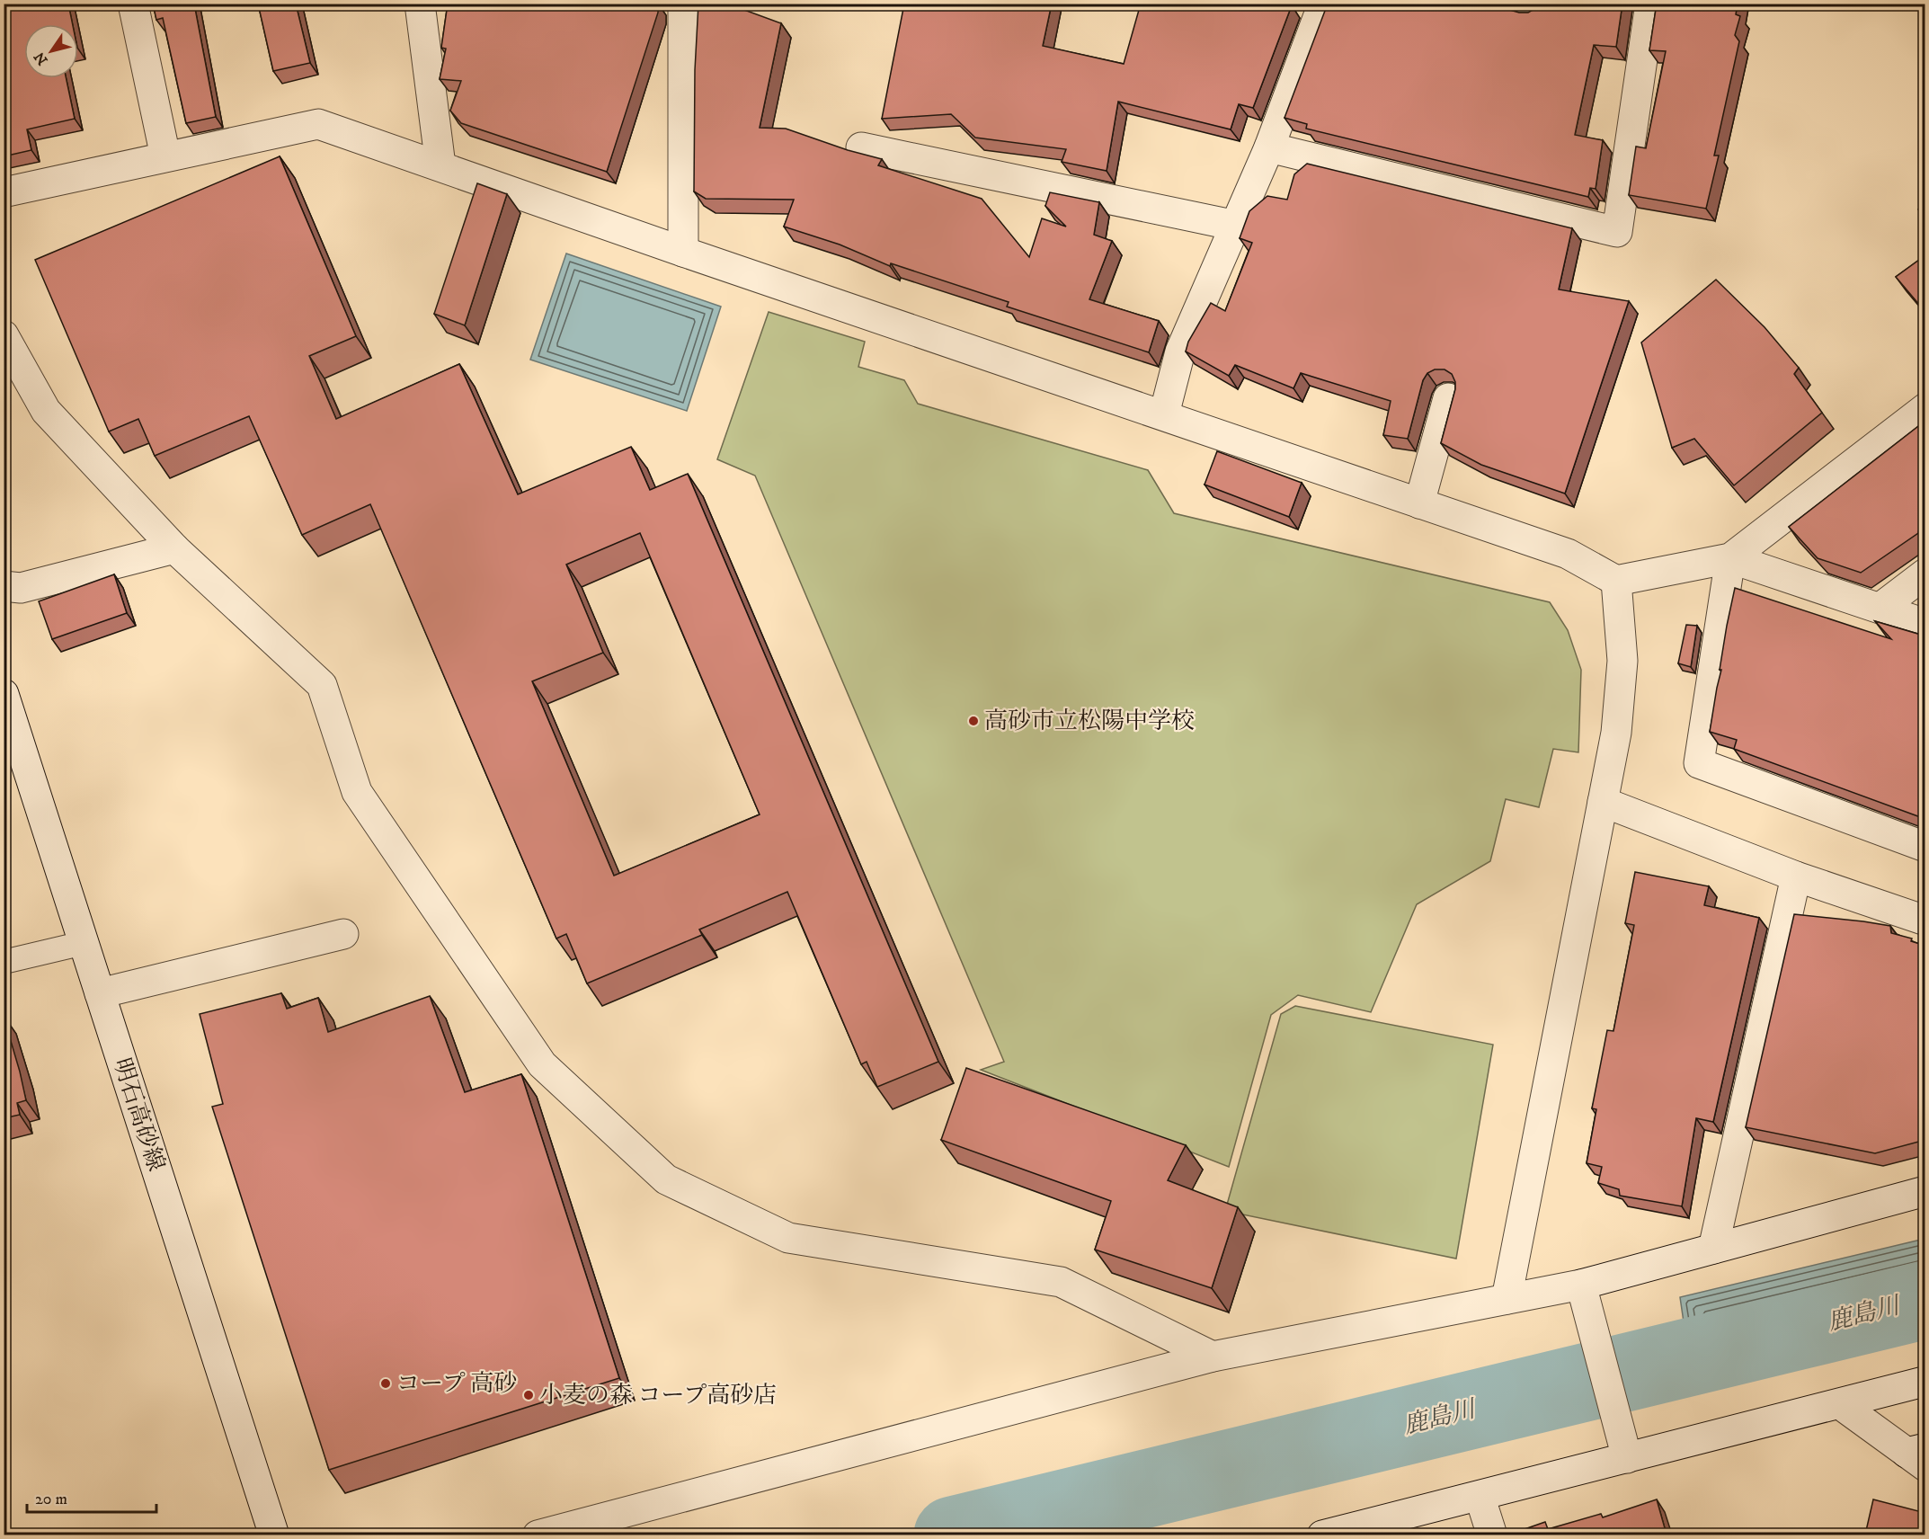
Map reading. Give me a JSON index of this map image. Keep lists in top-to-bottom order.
{
  "streets": {
    "street": ["明石高砂線"]
  },
  "water": ["鹿島川"],
  "places": ["高砂市立松陽中学校", "コープ 高砂", "小麦の森 コープ高砂店"],
  "scale_bar": "20 m",
  "north": "bottom left"
}
